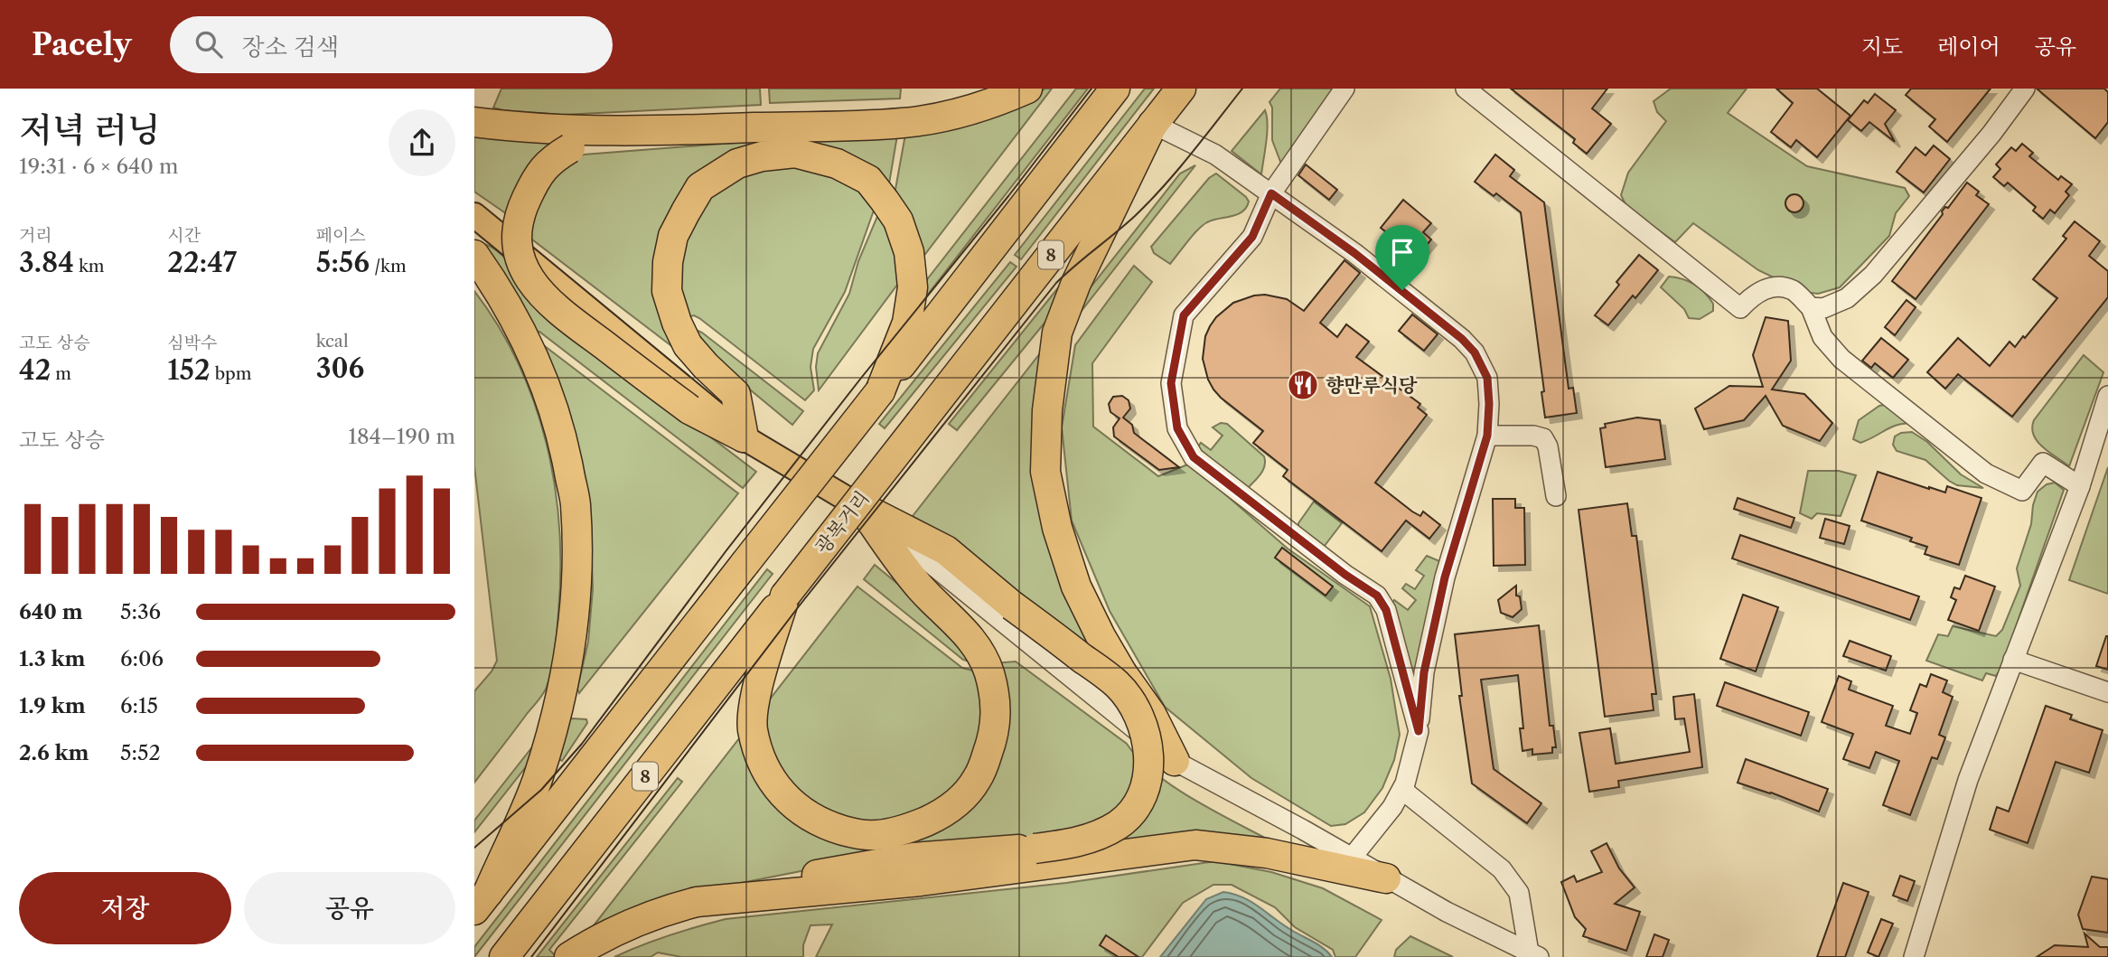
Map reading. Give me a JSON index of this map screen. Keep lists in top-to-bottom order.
{
  "streets": {
    "highway": ["8", "광복거리"]
  },
  "places": {
    "restaurant": ["향만루식당"]
  },
  "page": {
    "header": "Pacely",
    "search": "장소 검색",
    "nav": ["지도", "레이어", "공유"],
    "heading": ["저녁 러닝", "19:31 · 6 × 640 m"],
    "stats": [
      ["거리", "3.84 km"],
      ["시간", "22:47"],
      ["페이스", "5:56 /km"],
      ["고도 상승", "42 m"],
      ["심박수", "152 bpm"],
      ["kcal", "306"]
    ],
    "chart": ["고도 상승", "184–190 m"],
    "list": [
      {
        "name": "640 m",
        "note": "5:36"
      },
      {
        "name": "1.3 km",
        "note": "6:06"
      },
      {
        "name": "1.9 km",
        "note": "6:15"
      },
      {
        "name": "2.6 km",
        "note": "5:52"
      }
    ],
    "buttons": ["저장", "공유"]
  }
}
